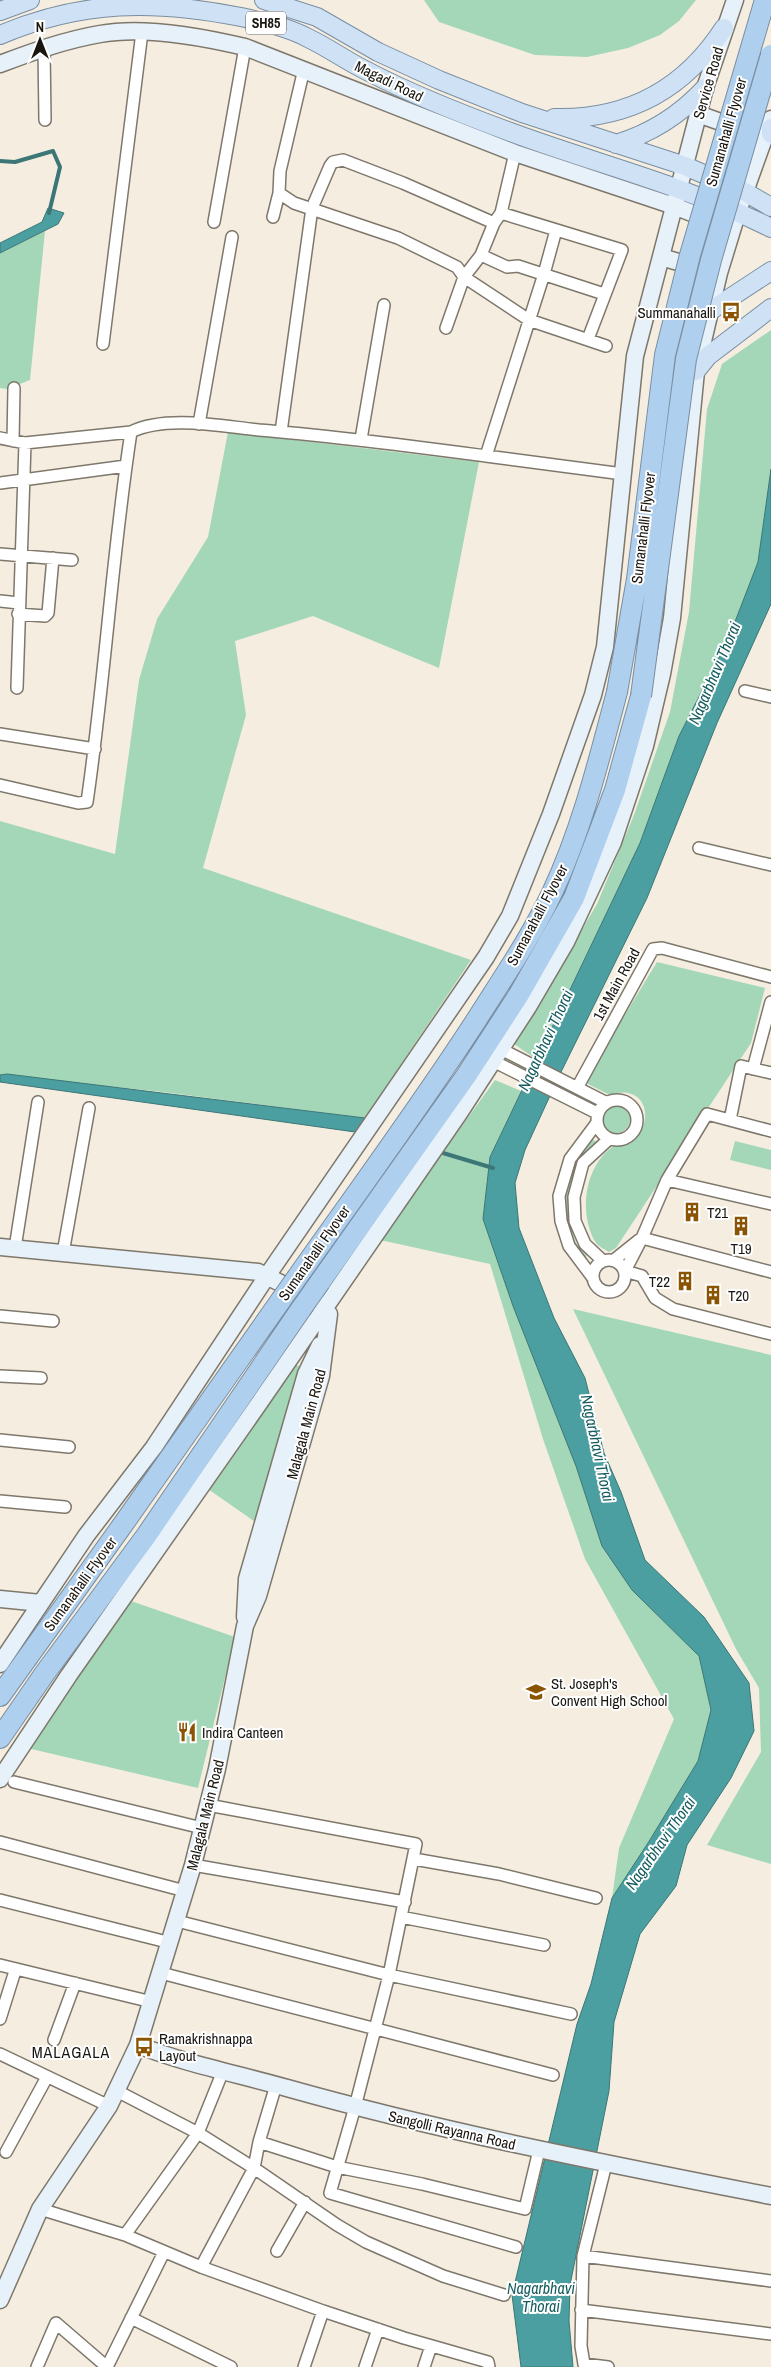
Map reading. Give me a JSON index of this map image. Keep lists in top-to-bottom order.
{
  "streets": {
    "highway": ["Sumanahalli Flyover"],
    "main road": ["SH85", "Magadi Road"],
    "street": [
      "Service Road",
      "1st Main Road",
      "Malagala Main Road",
      "Sangolli Rayanna Road"
    ]
  },
  "crossings": [
    ["Magadi Road", "Service Road"],
    ["Malagala Main Road", "Sangolli Rayanna Road"]
  ],
  "districts": ["MALAGALA"],
  "water": ["Nagarbhavi Thorai"],
  "places": {
    "bus stop": ["Summanahalli", "Ramakrishnappa Layout"],
    "building": [
      "T21",
      "T19",
      "T22",
      "T20"
    ],
    "school or university": ["St. Joseph's Convent High School"],
    "restaurant": ["Indira Canteen"]
  },
  "north": "top"
}
